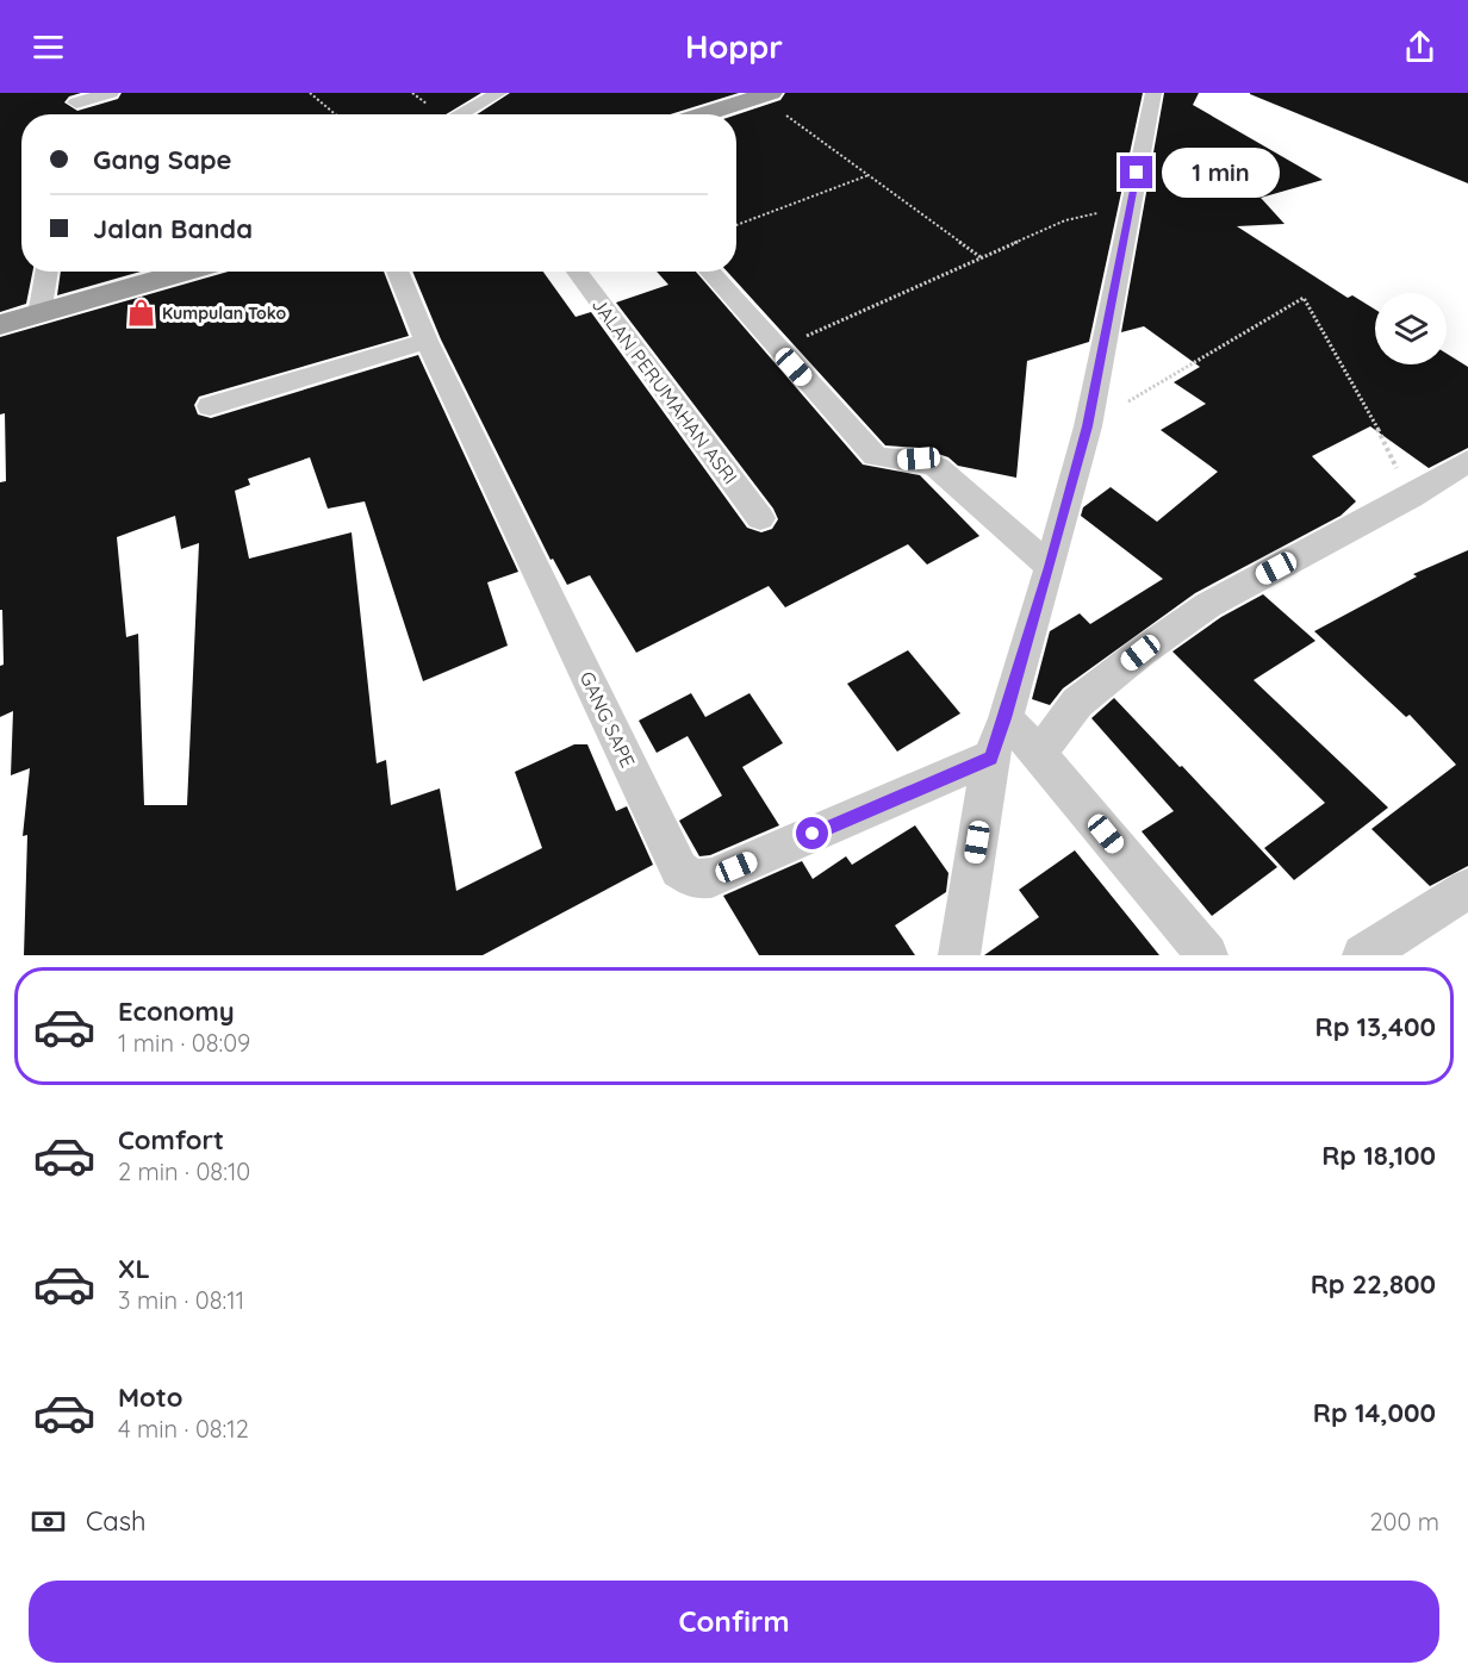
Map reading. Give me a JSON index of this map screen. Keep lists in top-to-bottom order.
{
  "streets": {
    "street": ["JALAN PERUMAHAN ASRI", "GANG SAPE"]
  },
  "places": {
    "shop": ["Kumpulan Toko"]
  },
  "page": {
    "header": "Hoppr",
    "banner": ["Gang Sape", "Jalan Banda"],
    "bubble": "1 min",
    "list": [
      {
        "name": "Economy",
        "note": "1 min · 08:09",
        "value": "Rp 13,400"
      },
      {
        "name": "Comfort",
        "note": "2 min · 08:10",
        "value": "Rp 18,100"
      },
      {
        "name": "XL",
        "note": "3 min · 08:11",
        "value": "Rp 22,800"
      },
      {
        "name": "Moto",
        "note": "4 min · 08:12",
        "value": "Rp 14,000"
      }
    ],
    "pay": ["Cash", "200 m"],
    "buttons": "Confirm"
  }
}
